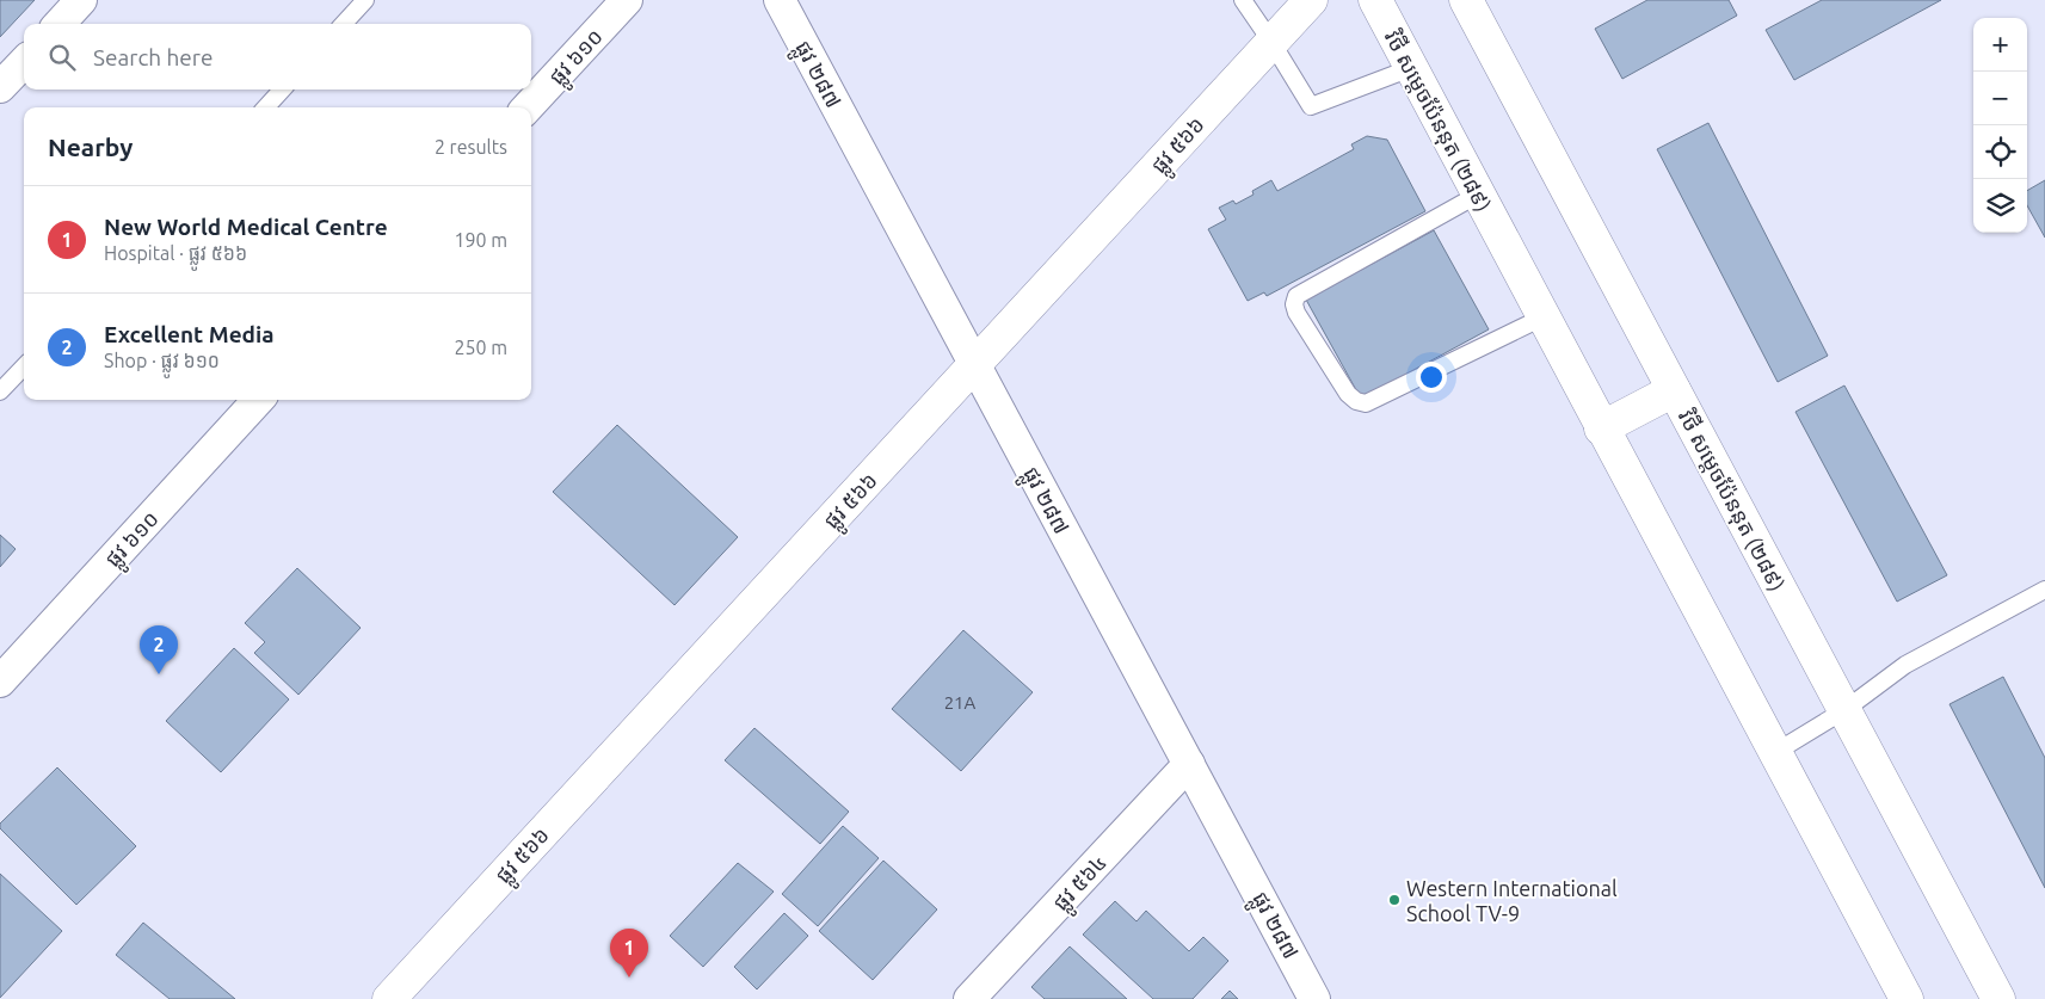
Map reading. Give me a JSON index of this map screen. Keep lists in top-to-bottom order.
{
  "streets": {
    "main road": ["វិថី សម្តេចប៉ែននុត (២៨៩)", "ផ្លូវ ៥៦៦"],
    "street": ["ផ្លូវ ៦១០", "ផ្លូវ ២៨៧", "ផ្លូវ ៥៦៤"]
  },
  "crossings": [
    ["ផ្លូវ ២៨៧", "ផ្លូវ ៥៦៦"],
    ["ផ្លូវ ២៨៧", "ផ្លូវ ៥៦៤"]
  ],
  "places": ["Western International School TV-9"],
  "house_numbers": ["21A"],
  "page": {
    "map_buttons": ["+", "−"],
    "search": "Search here",
    "heading": ["Nearby", "2 results"],
    "list": [
      {
        "mark": "1",
        "name": "New World Medical Centre",
        "note": "Hospital · ផ្លូវ ៥៦៦",
        "value": "190 m"
      },
      {
        "mark": "2",
        "name": "Excellent Media",
        "note": "Shop · ផ្លូវ ៦១០",
        "value": "250 m"
      }
    ],
    "pins": ["2", "1"]
  }
}
